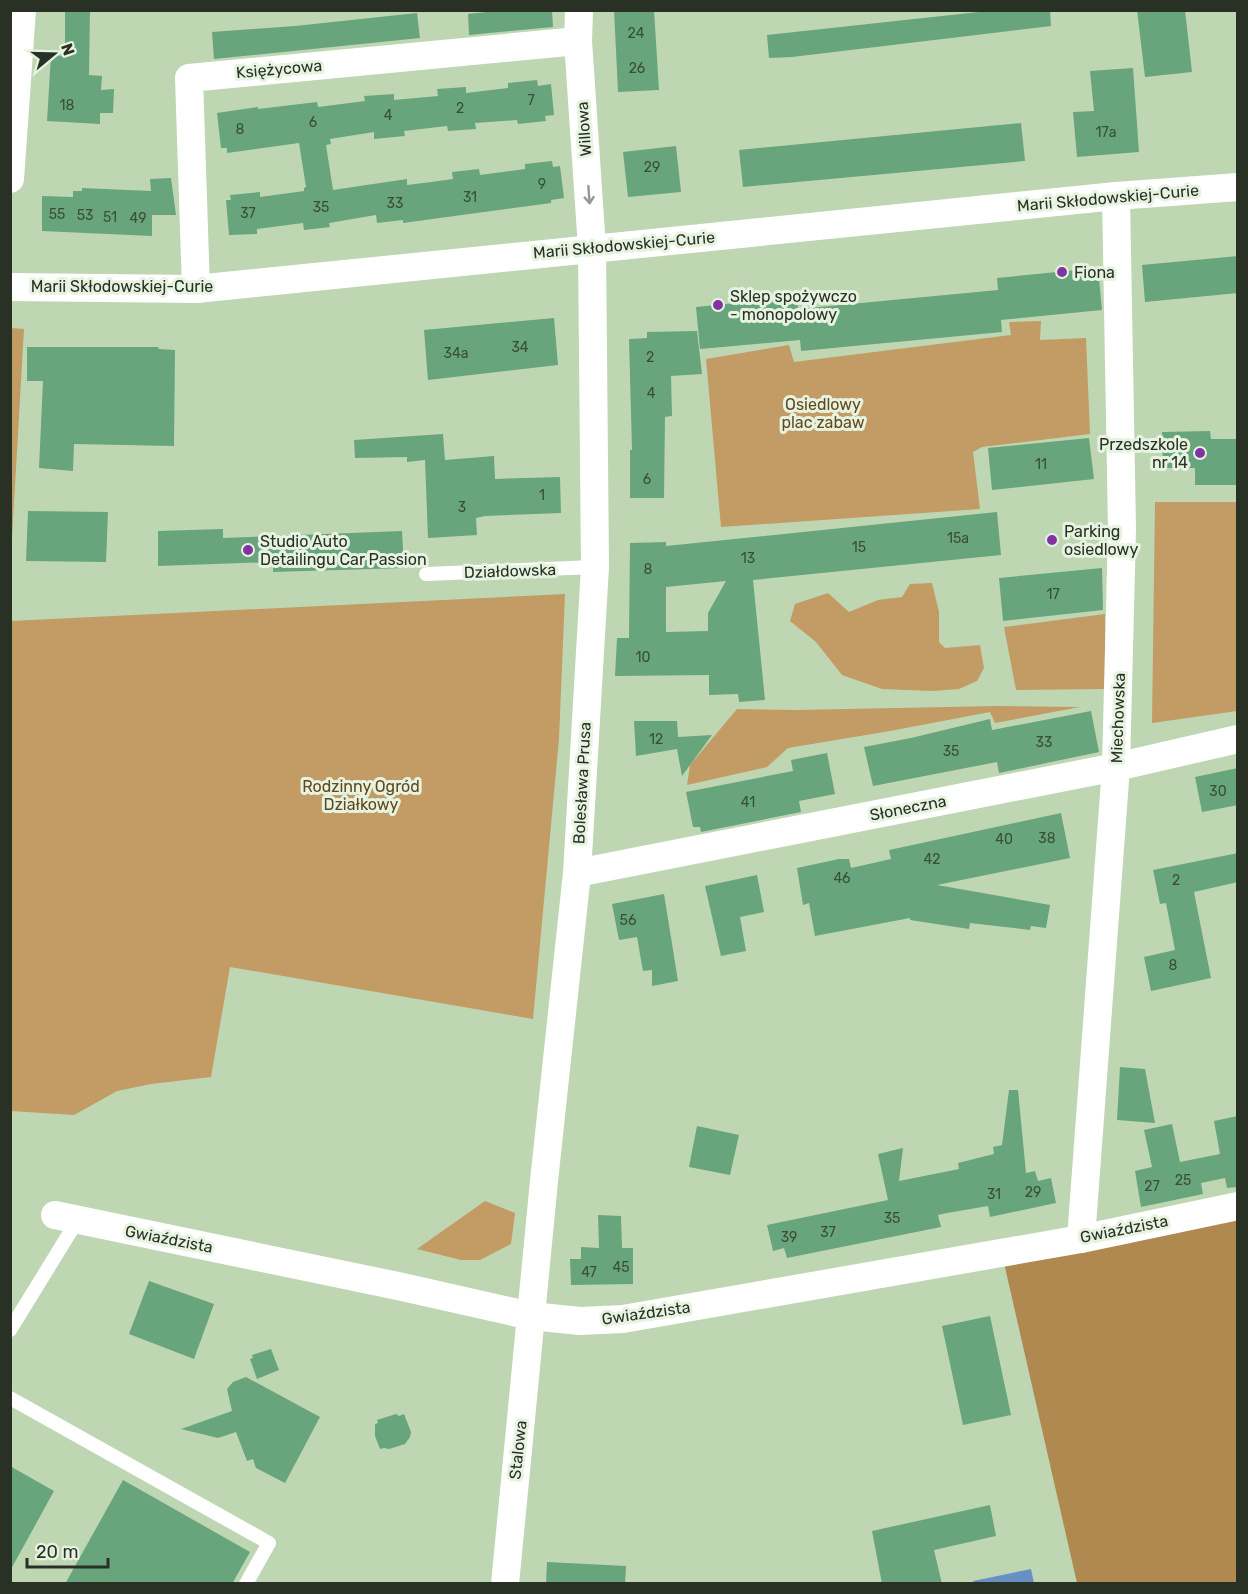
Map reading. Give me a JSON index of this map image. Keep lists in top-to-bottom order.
{
  "streets": {
    "street": [
      "Księżycowa",
      "Willowa",
      "Marii Skłodowskiej-Curie",
      "Miechowska",
      "Bolesława Prusa",
      "Słoneczna",
      "Gwiaździsta",
      "Stalowa"
    ],
    "lane": ["Działdowska"]
  },
  "crossings": [
    ["Księżycowa", "Willowa"],
    ["Księżycowa", "Marii Skłodowskiej-Curie"],
    ["Willowa", "Marii Skłodowskiej-Curie"],
    ["Willowa", "Bolesława Prusa"],
    ["Marii Skłodowskiej-Curie", "Miechowska"],
    ["Marii Skłodowskiej-Curie", "Bolesława Prusa"],
    ["Działdowska", "Bolesława Prusa"],
    ["Miechowska", "Słoneczna"],
    ["Miechowska", "Gwiaździsta"],
    ["Bolesława Prusa", "Słoneczna"],
    ["Bolesława Prusa", "Gwiaździsta"],
    ["Bolesława Prusa", "Stalowa"],
    ["Gwiaździsta", "Stalowa"]
  ],
  "one_way": ["Willowa"],
  "parks": ["Osiedlowy plac zabaw", "Rodzinny Ogród Działkowy"],
  "places": [
    "Fiona",
    "Sklep spożywczo - monopolowy",
    "Przedszkole nr 14",
    "Parking osiedlowy",
    "Studio Auto Detailingu Car Passion"
  ],
  "house_numbers": [
    "24",
    "26",
    "7",
    "18",
    "2",
    "4",
    "6",
    "8",
    "17a",
    "29",
    "9",
    "31",
    "33",
    "35",
    "37",
    "55",
    "53",
    "51",
    "49",
    "34",
    "34a",
    "2",
    "4",
    "11",
    "6",
    "1",
    "3",
    "15a",
    "15",
    "13",
    "8",
    "17",
    "10",
    "12",
    "33",
    "35",
    "30",
    "41",
    "38",
    "40",
    "42",
    "46",
    "2",
    "56",
    "8",
    "25",
    "27",
    "29",
    "31",
    "35",
    "37",
    "39",
    "45",
    "47"
  ],
  "scale_bar": "20 m",
  "north": "right"
}
